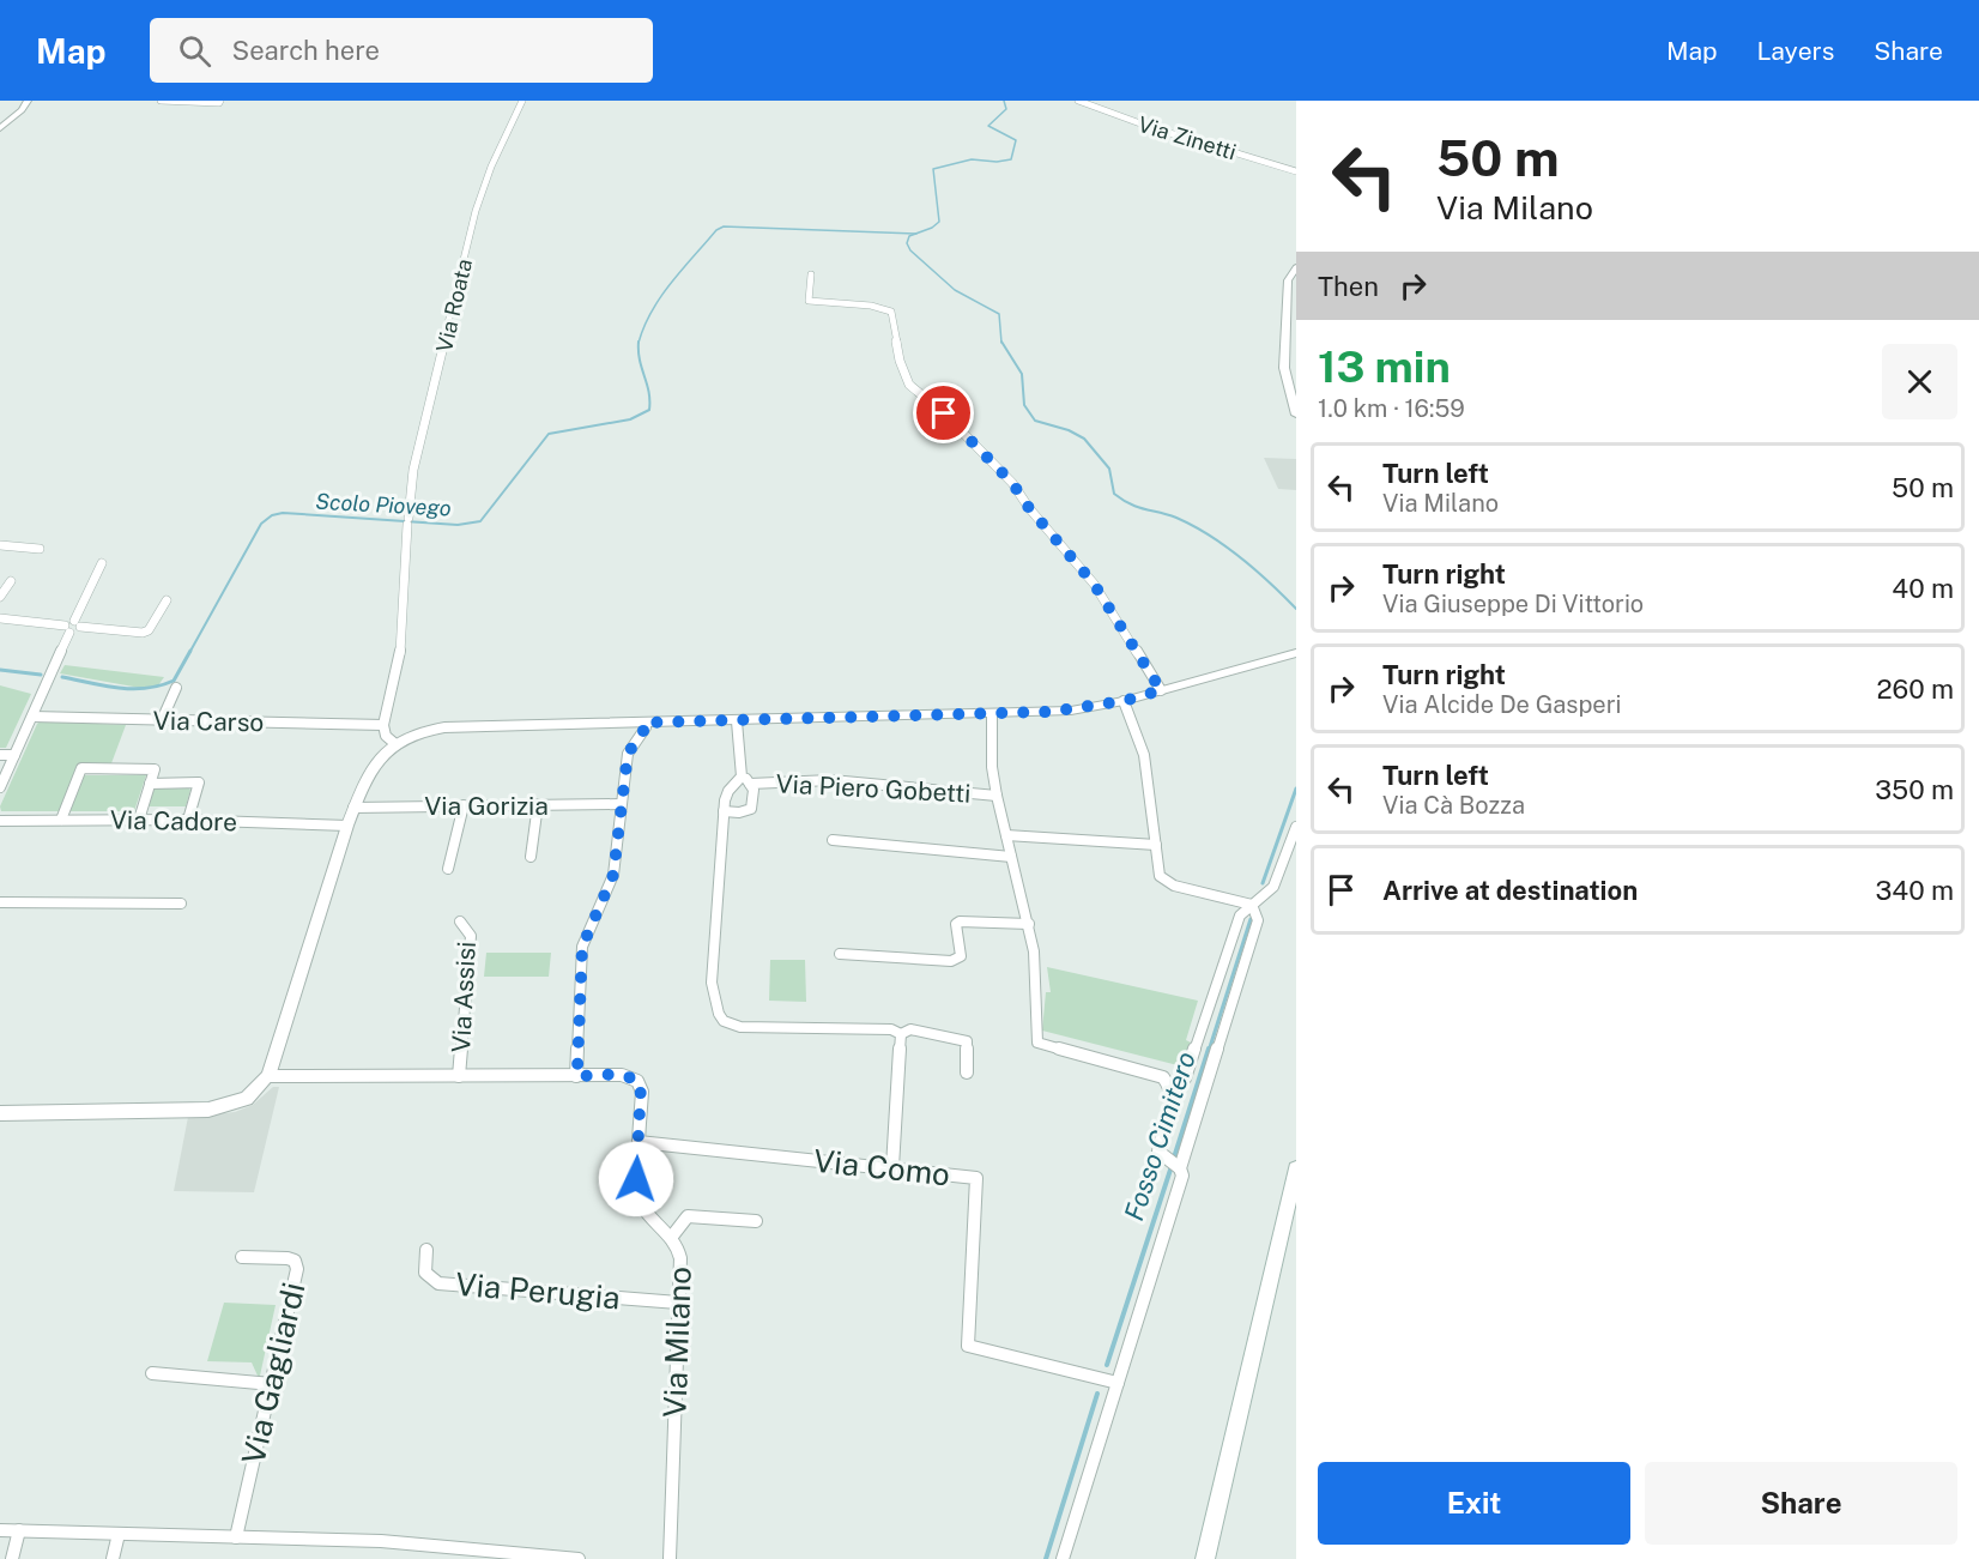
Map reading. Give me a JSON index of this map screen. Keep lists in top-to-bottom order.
{
  "streets": {
    "street": [
      "Via Zinetti",
      "Via Roata",
      "Via Carso",
      "Via Piero Gobetti",
      "Via Gorizia",
      "Via Cadore",
      "Via Assisi",
      "Via Como",
      "Via Perugia",
      "Via Milano",
      "Via Gagliardi"
    ]
  },
  "crossings": [
    ["Via Roata", "Via Carso"],
    ["Via Assisi", "Via Milano"],
    ["Via Como", "Via Milano"],
    ["Via Perugia", "Via Milano"]
  ],
  "water": ["Scolo Piovego", "Fosso Cimitero"],
  "page": {
    "header": "Map",
    "search": "Search here",
    "nav": ["Map", "Layers", "Share"],
    "turn": ["50 m", "Via Milano"],
    "then": "Then",
    "heading": ["13 min", "1.0 km · 16:59"],
    "list": [
      {
        "name": "Turn left",
        "note": "Via Milano",
        "value": "50 m"
      },
      {
        "name": "Turn right",
        "note": "Via Giuseppe Di Vittorio",
        "value": "40 m"
      },
      {
        "name": "Turn right",
        "note": "Via Alcide De Gasperi",
        "value": "260 m"
      },
      {
        "name": "Turn left",
        "note": "Via Cà Bozza",
        "value": "350 m"
      },
      {
        "name": "Arrive at destination",
        "value": "340 m"
      }
    ],
    "buttons": ["Exit", "Share"]
  }
}
